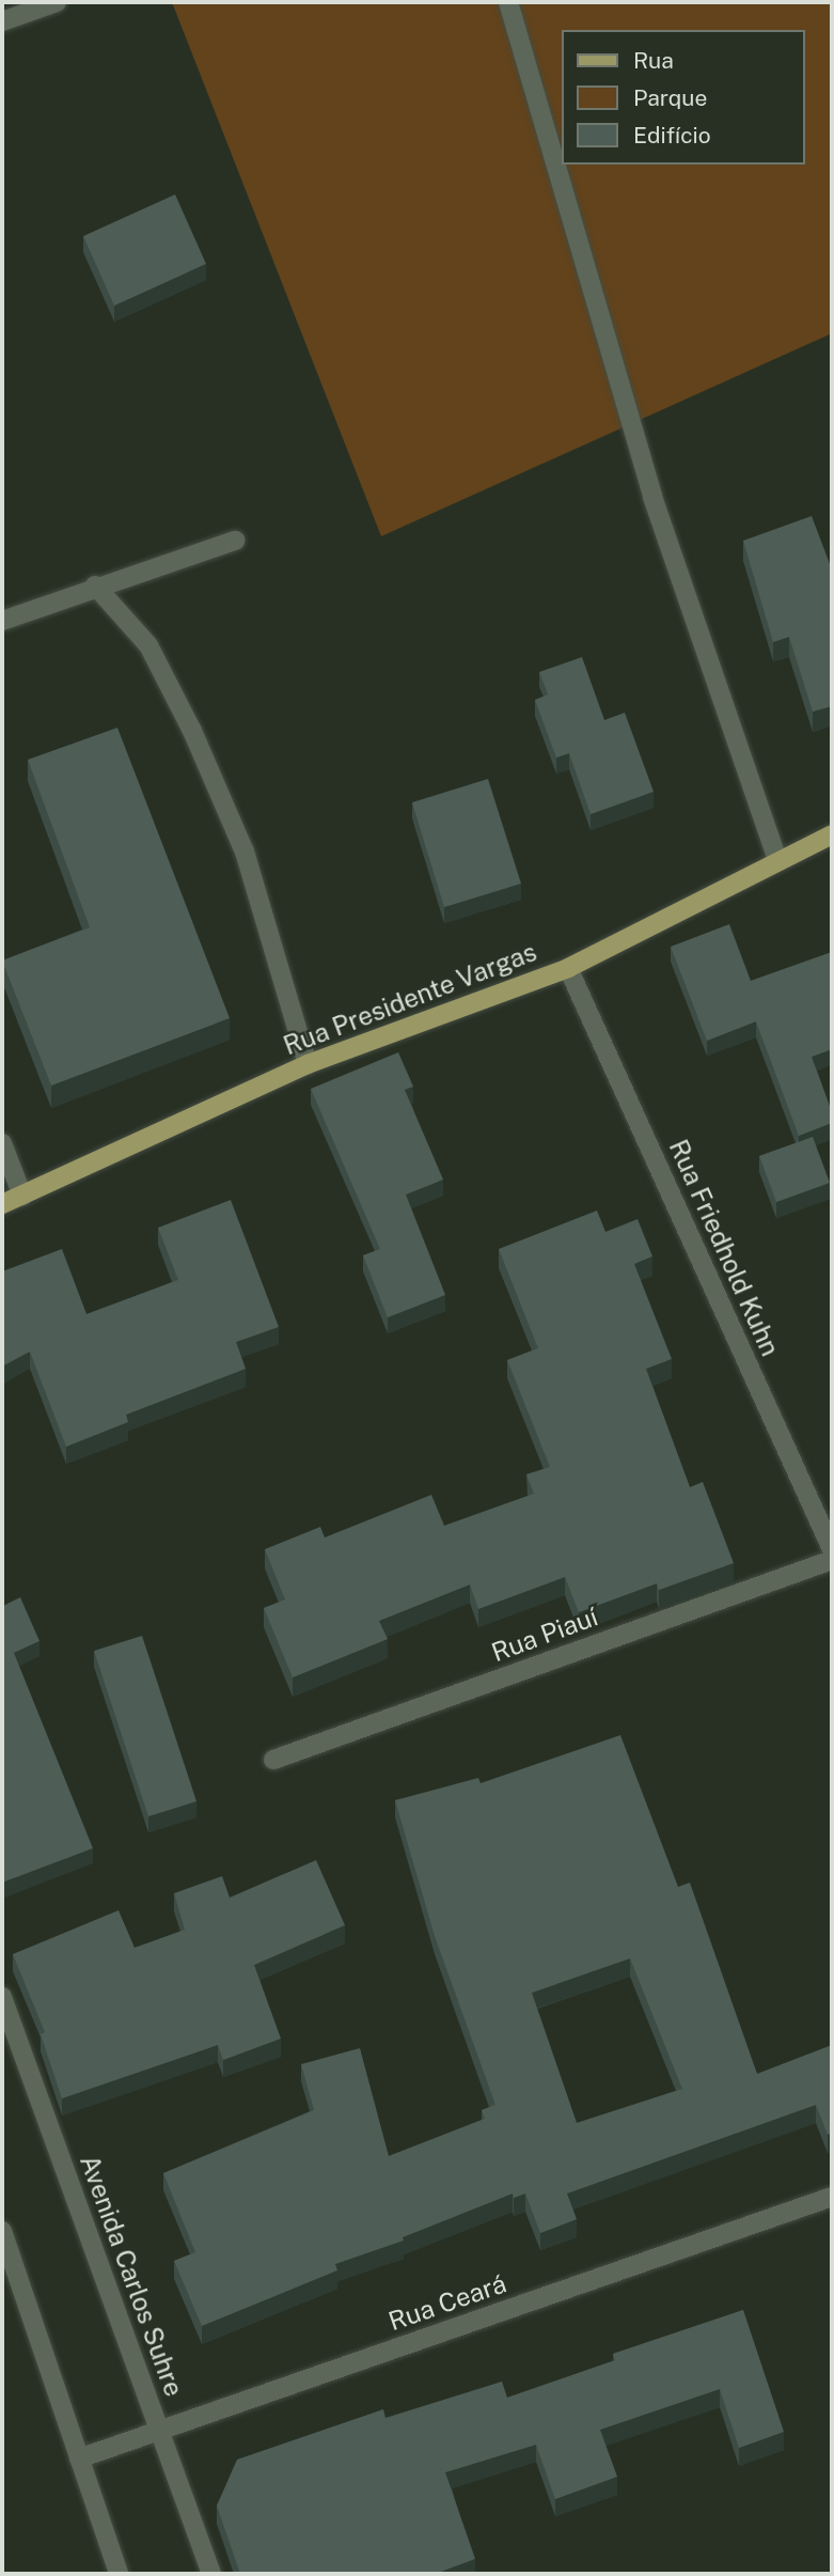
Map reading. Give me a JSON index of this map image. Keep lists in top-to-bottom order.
{
  "streets": {
    "main road": ["Rua Presidente Vargas"],
    "street": [
      "Rua Friedhold Kuhn",
      "Rua Piauí",
      "Avenida Carlos Suhre",
      "Rua Ceará"
    ]
  },
  "crossings": [
    ["Rua Presidente Vargas", "Rua Friedhold Kuhn"],
    ["Avenida Carlos Suhre", "Rua Ceará"]
  ],
  "legend": ["Rua", "Parque", "Edifício"]
}
